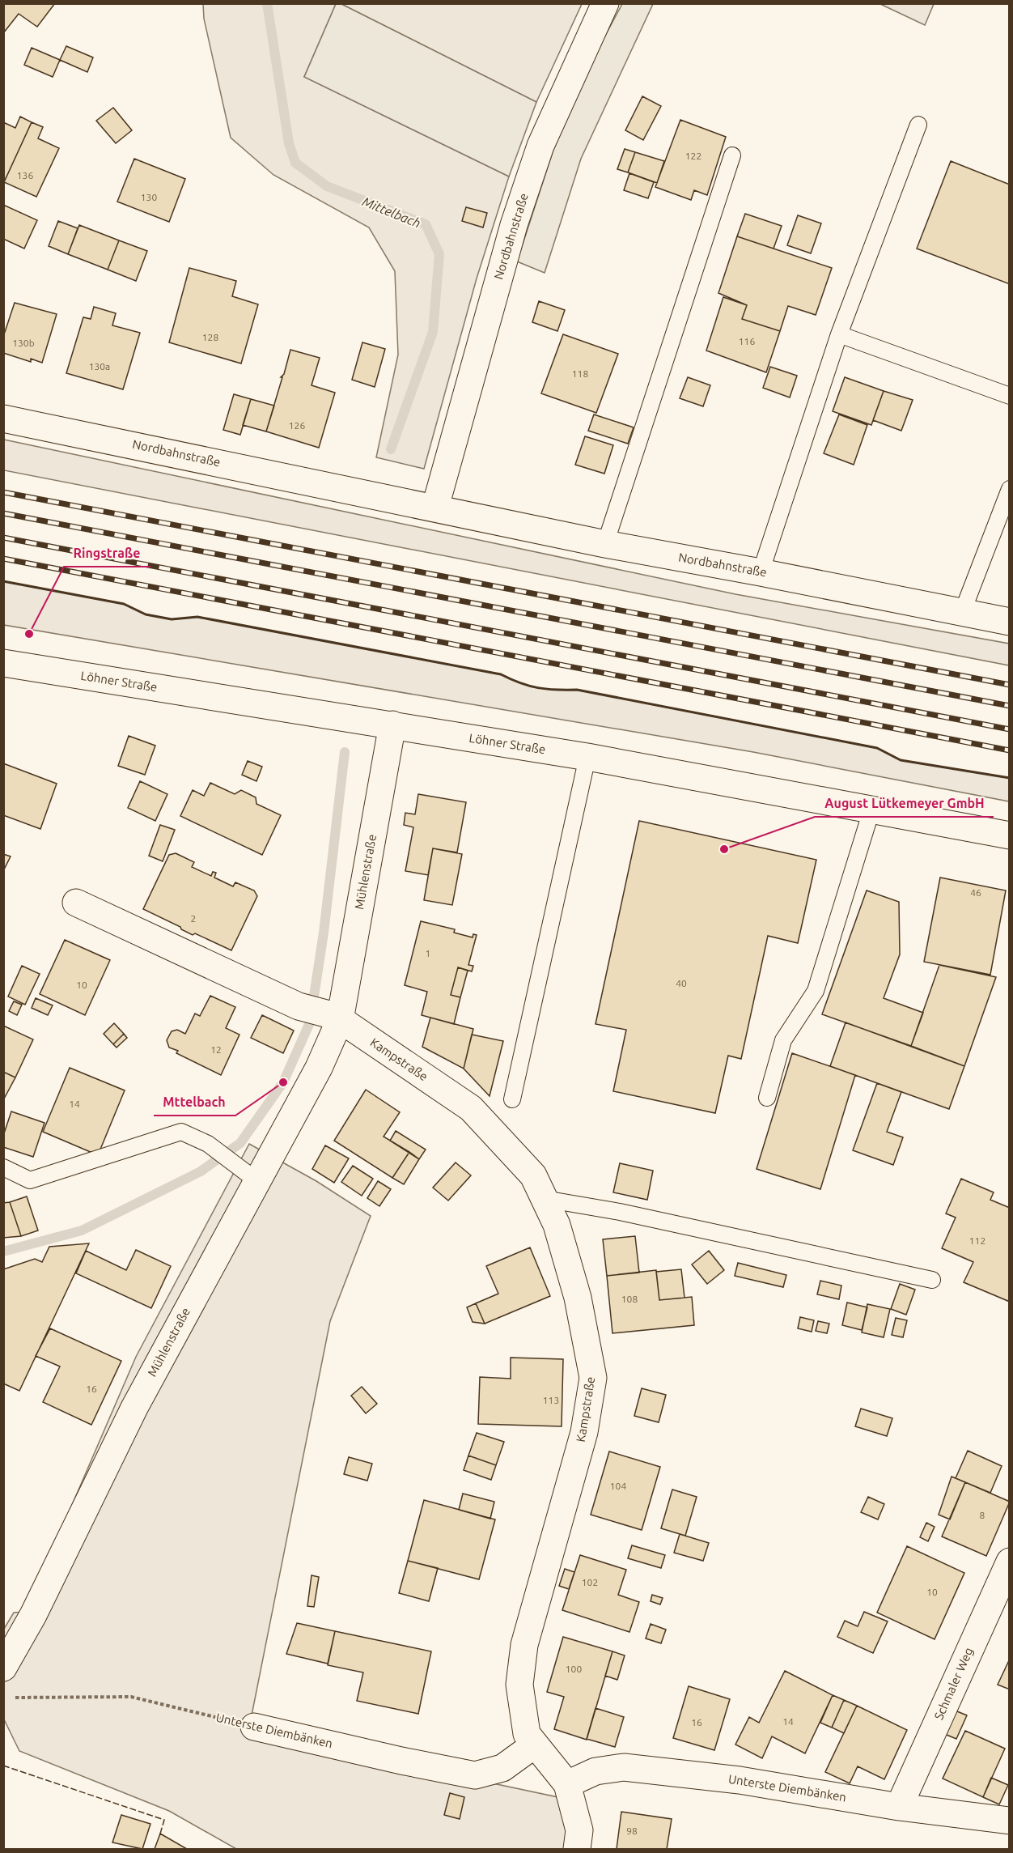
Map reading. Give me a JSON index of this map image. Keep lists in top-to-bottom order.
{
  "streets": {
    "street": [
      "Nordbahnstraße",
      "Löhner Straße",
      "Mühlenstraße",
      "Kampstraße",
      "Schmaler Weg",
      "Unterste Diembänken"
    ]
  },
  "crossings": [
    ["Löhner Straße", "Mühlenstraße"],
    ["Mühlenstraße", "Kampstraße"],
    ["Kampstraße", "Unterste Diembänken"],
    ["Schmaler Weg", "Unterste Diembänken"]
  ],
  "water": ["Mittelbach"],
  "places": ["Ringstraße", "August Lütkemeyer GmbH", "Mttelbach"],
  "house_numbers": [
    "122",
    "136",
    "130",
    "128",
    "116",
    "130b",
    "130a",
    "118",
    "126",
    "46",
    "2",
    "1",
    "40",
    "10",
    "12",
    "14",
    "112",
    "108",
    "16",
    "113",
    "104",
    "8",
    "102",
    "10",
    "100",
    "14",
    "16",
    "98"
  ]
}
